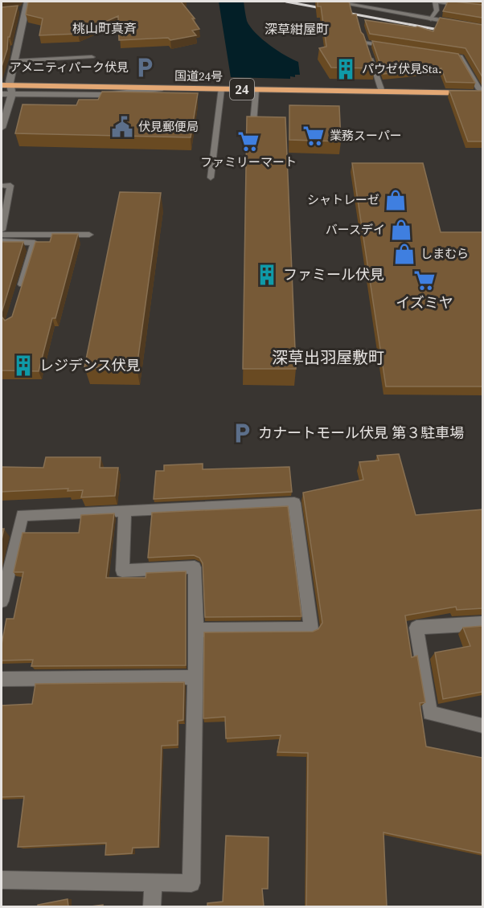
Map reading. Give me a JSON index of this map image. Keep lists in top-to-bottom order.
{
  "streets": {
    "highway": ["国道24号", "24"]
  },
  "districts": ["桃山町真斉", "深草紺屋町", "深草出羽屋敷町"],
  "places": {
    "parking": ["アメニティパーク伏見", "カナートモール伏見 第３駐車場"],
    "building": ["パウゼ伏見Sta.", "ファミール伏見", "レジデンス伏見"],
    "public building": ["伏見郵便局"],
    "supermarket": ["業務スーパー", "ファミリーマート", "イズミヤ"],
    "shop": ["シャトレーゼ", "バースデイ", "しまむら"]
  }
}
